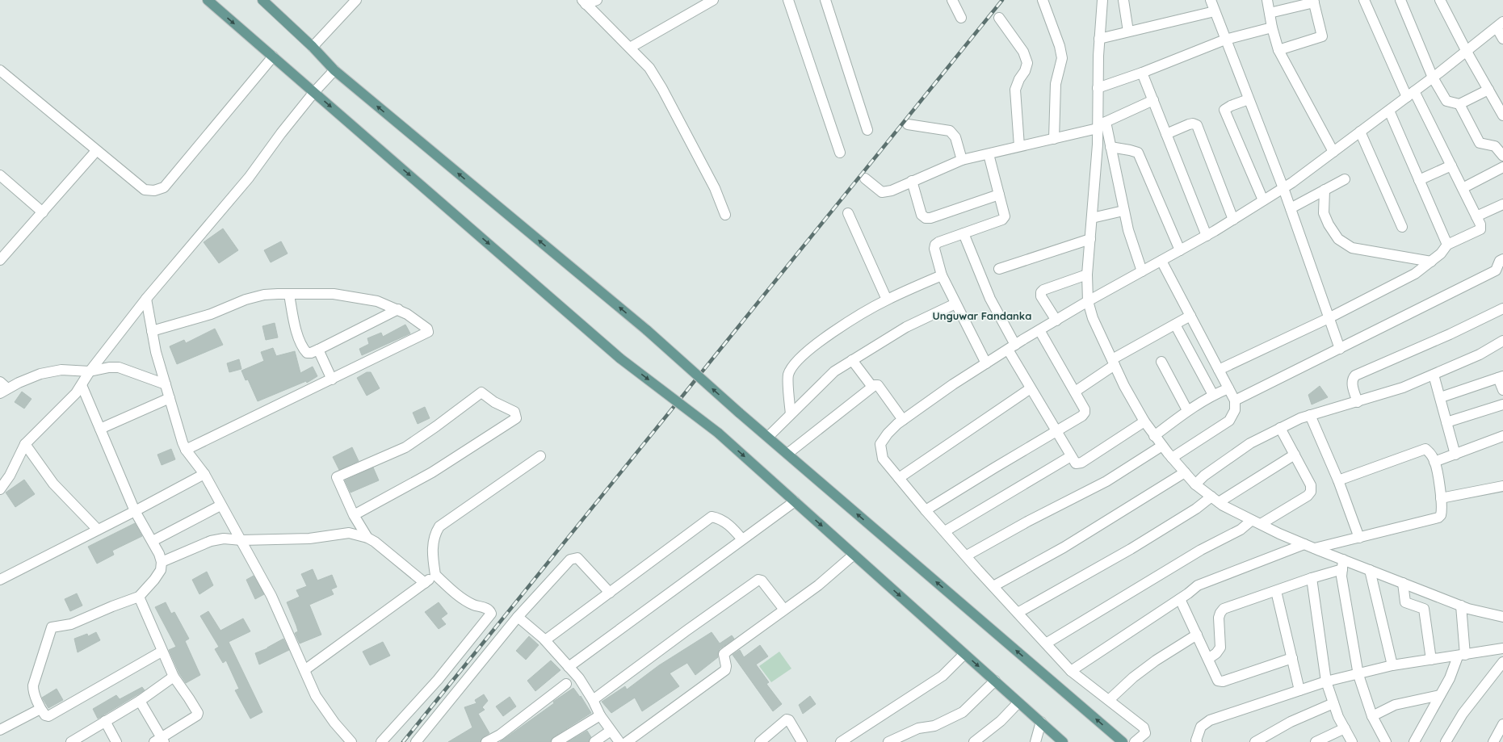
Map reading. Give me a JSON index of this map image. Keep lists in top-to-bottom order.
{
  "districts": ["Unguwar Fandanka"]
}
